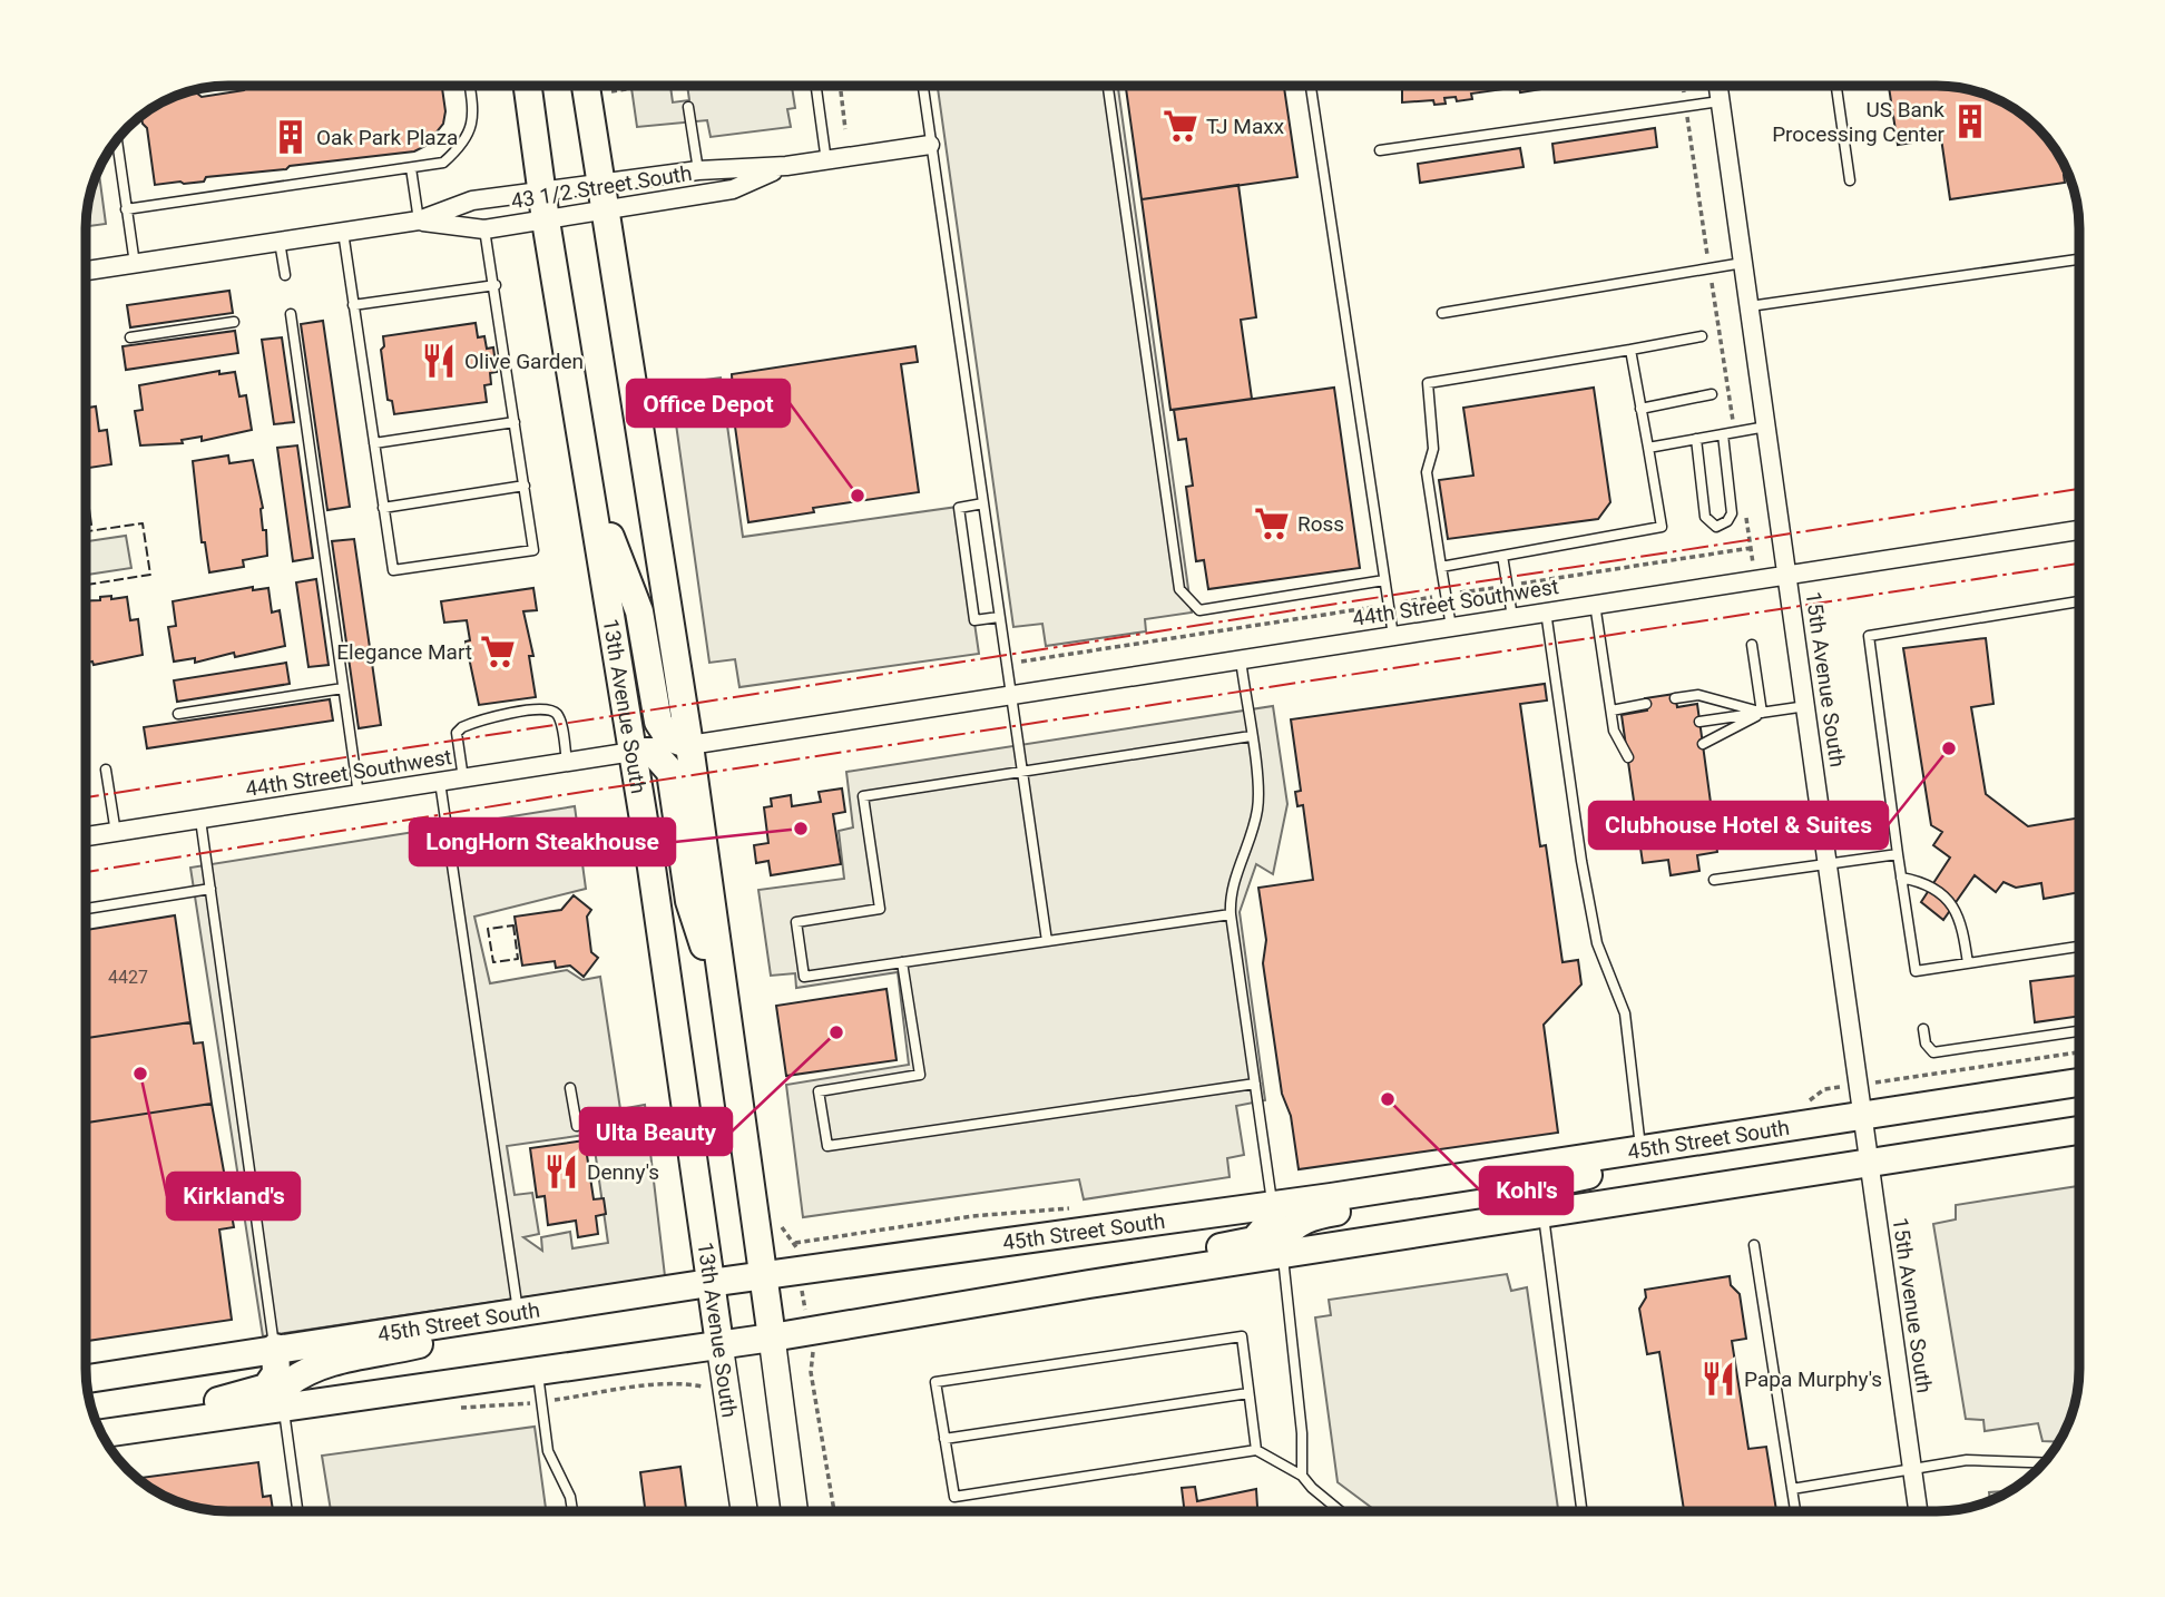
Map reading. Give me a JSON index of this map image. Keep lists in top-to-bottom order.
{
  "streets": {
    "main road": ["13th Avenue South", "45th Street South"],
    "street": ["43 1/2 Street South", "44th Street Southwest", "15th Avenue South"]
  },
  "crossings": [
    ["43 1/2 Street South", "13th Avenue South"],
    ["44th Street Southwest", "15th Avenue South"],
    ["44th Street Southwest", "13th Avenue South"],
    ["15th Avenue South", "45th Street South"],
    ["13th Avenue South", "45th Street South"]
  ],
  "places": {
    "building": ["US Bank Processing Center", "Oak Park Plaza"],
    "supermarket": ["TJ Maxx", "Ross", "Elegance Mart"],
    "restaurant": ["Olive Garden", "Denny's", "Papa Murphy's"],
    "other": [
      "Office Depot",
      "Clubhouse Hotel & Suites",
      "LongHorn Steakhouse",
      "Ulta Beauty",
      "Kirkland's",
      "Kohl's"
    ]
  },
  "house_numbers": ["4427"]
}
